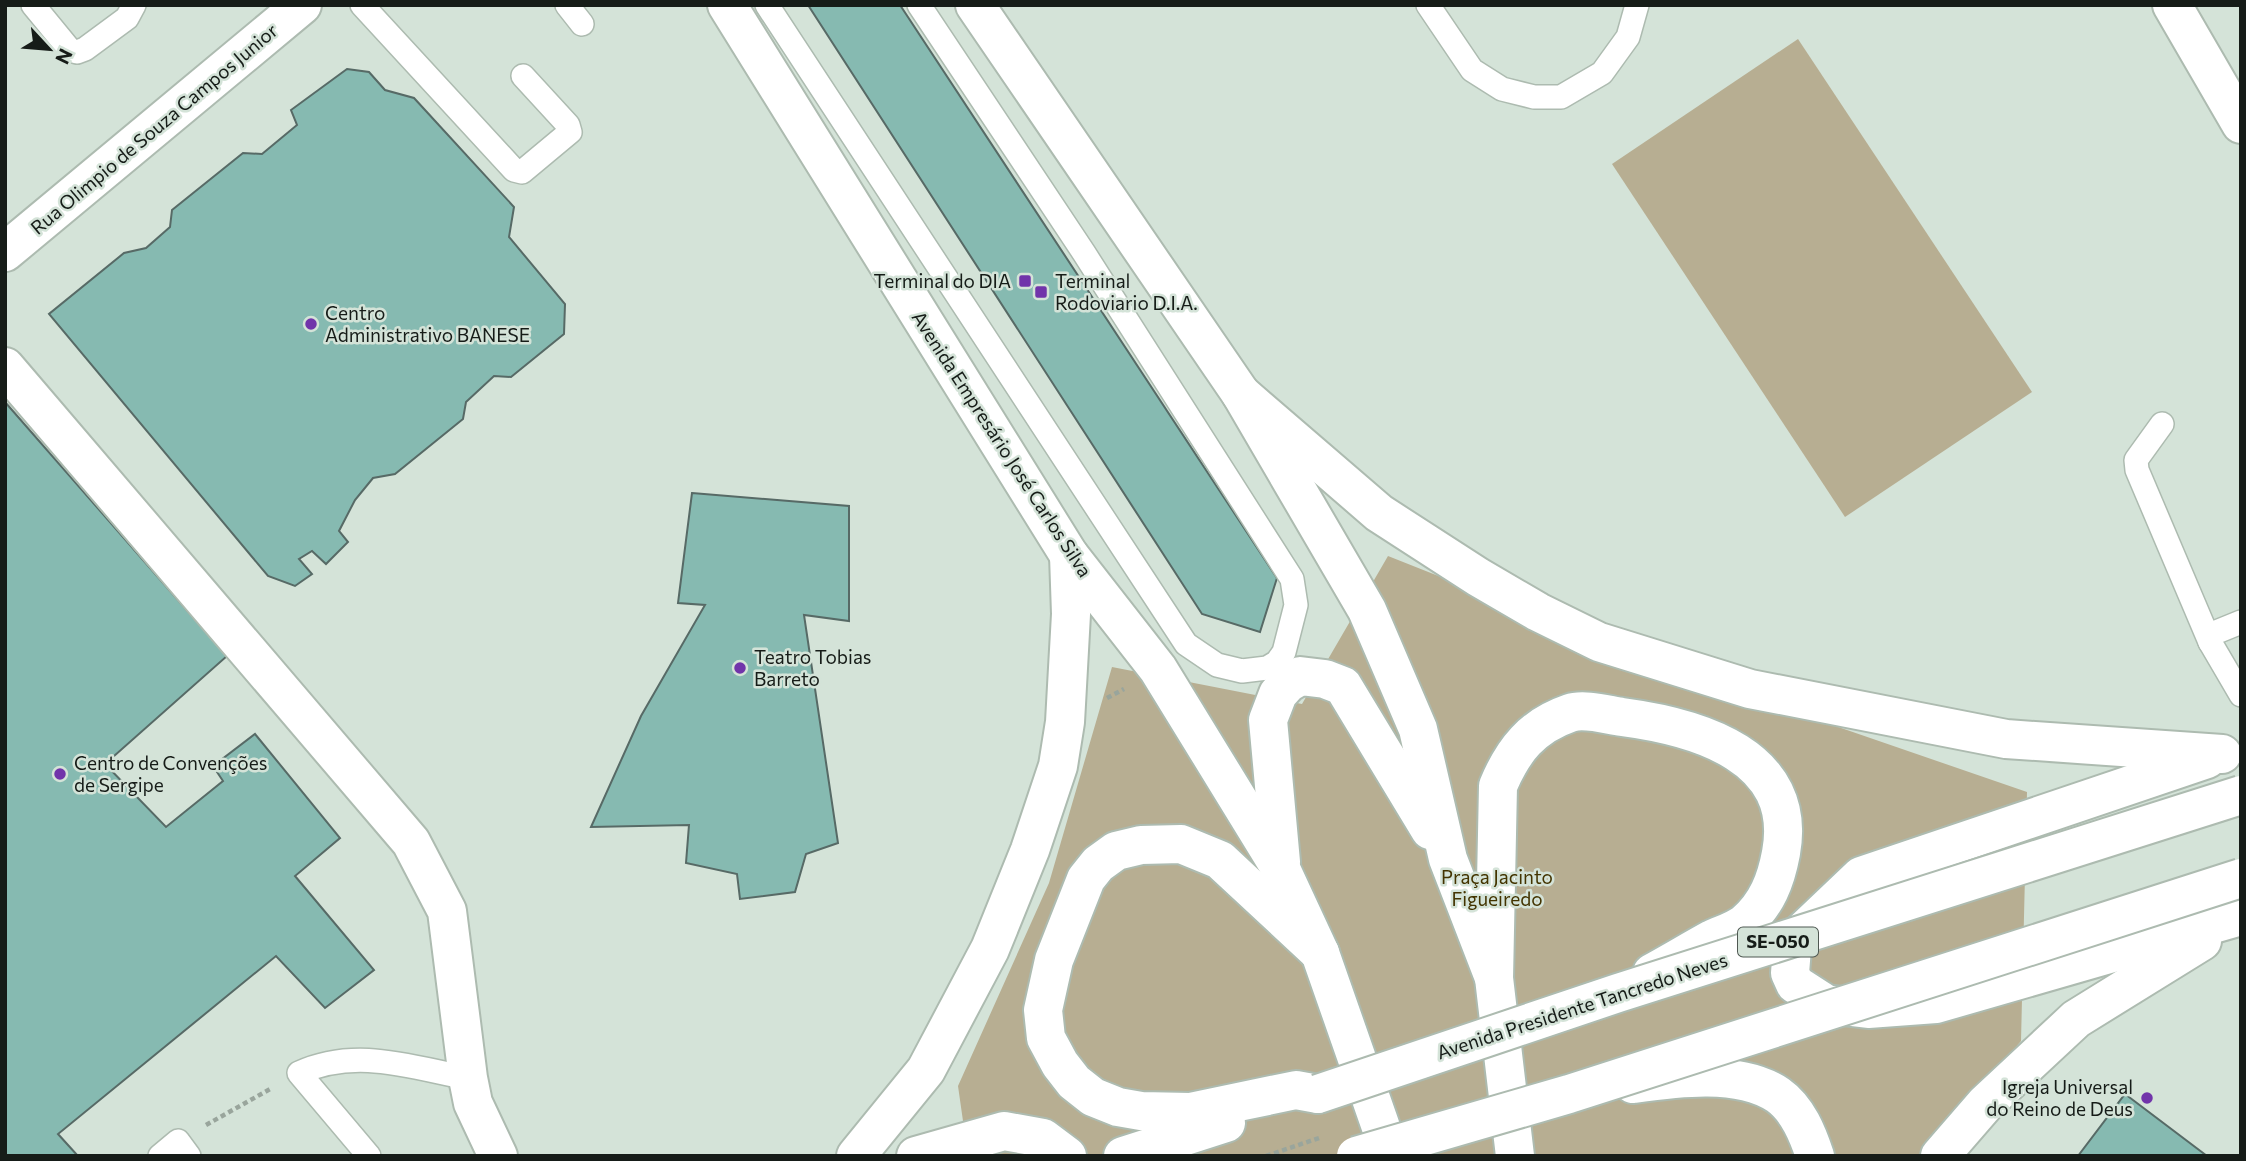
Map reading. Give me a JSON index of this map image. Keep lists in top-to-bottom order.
{
  "streets": {
    "main road": [
      "Rua Olimpio de Souza Campos Junior",
      "Avenida Empresário José Carlos Silva",
      "SE-050",
      "Avenida Presidente Tancredo Neves"
    ]
  },
  "parks": ["Praça Jacinto Figueiredo"],
  "places": {
    "transit": ["Terminal do DIA", "Terminal Rodoviario D.I.A."],
    "other": [
      "Centro Administrativo BANESE",
      "Teatro Tobias Barreto",
      "Centro de Convenções de Sergipe",
      "Igreja Universal do Reino de Deus"
    ]
  },
  "north": "bottom right"
}
